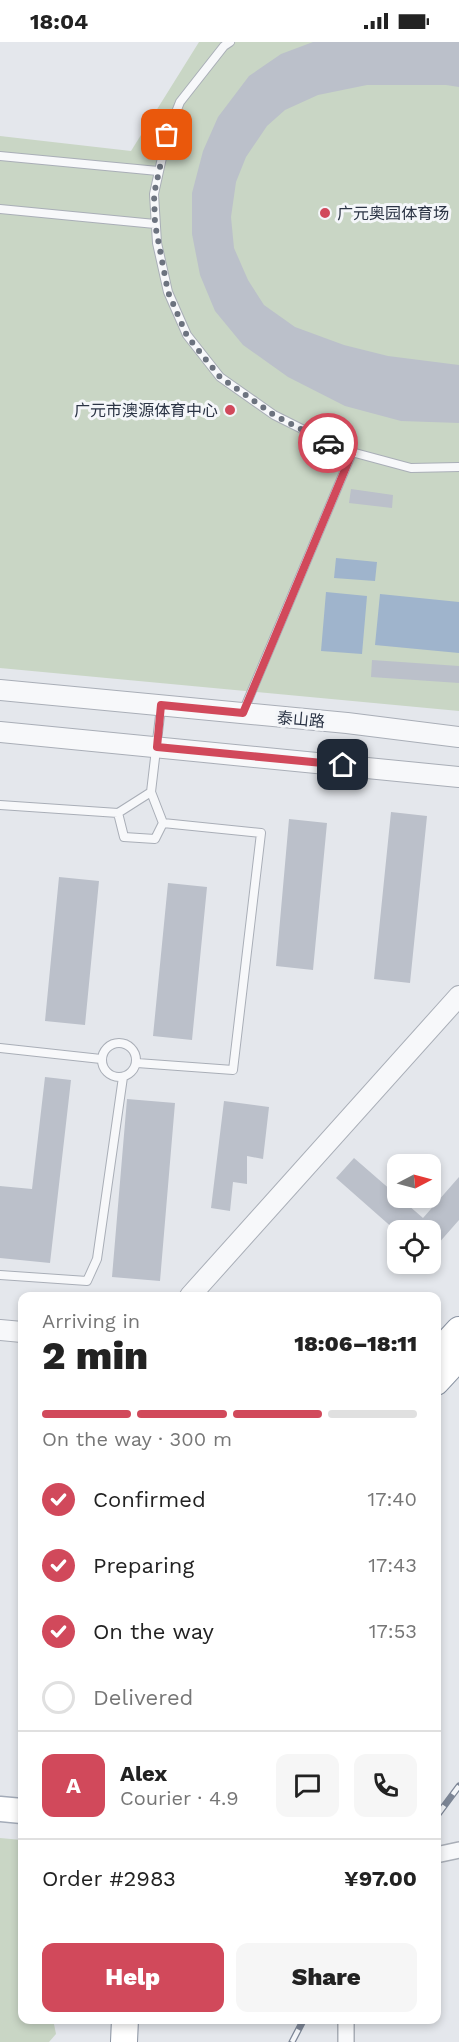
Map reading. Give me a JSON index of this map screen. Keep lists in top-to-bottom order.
{
  "streets": {
    "street": ["泰山路"]
  },
  "places": ["广元奥园体育场", "广元市澳源体育中心"],
  "north": "right",
  "page": {
    "status": "18:04",
    "heading": ["2 min", "Arriving in", "18:06–18:11"],
    "panel": [
      "Alex",
      "Courier · 4.9",
      "Order #2983",
      "¥97.00"
    ],
    "bar": "On the way · 300 m",
    "list": [
      ["Confirmed", "17:40"],
      ["Preparing", "17:43"],
      ["On the way", "17:53"],
      "Delivered"
    ],
    "round": "A",
    "buttons": ["Help", "Share"]
  }
}
